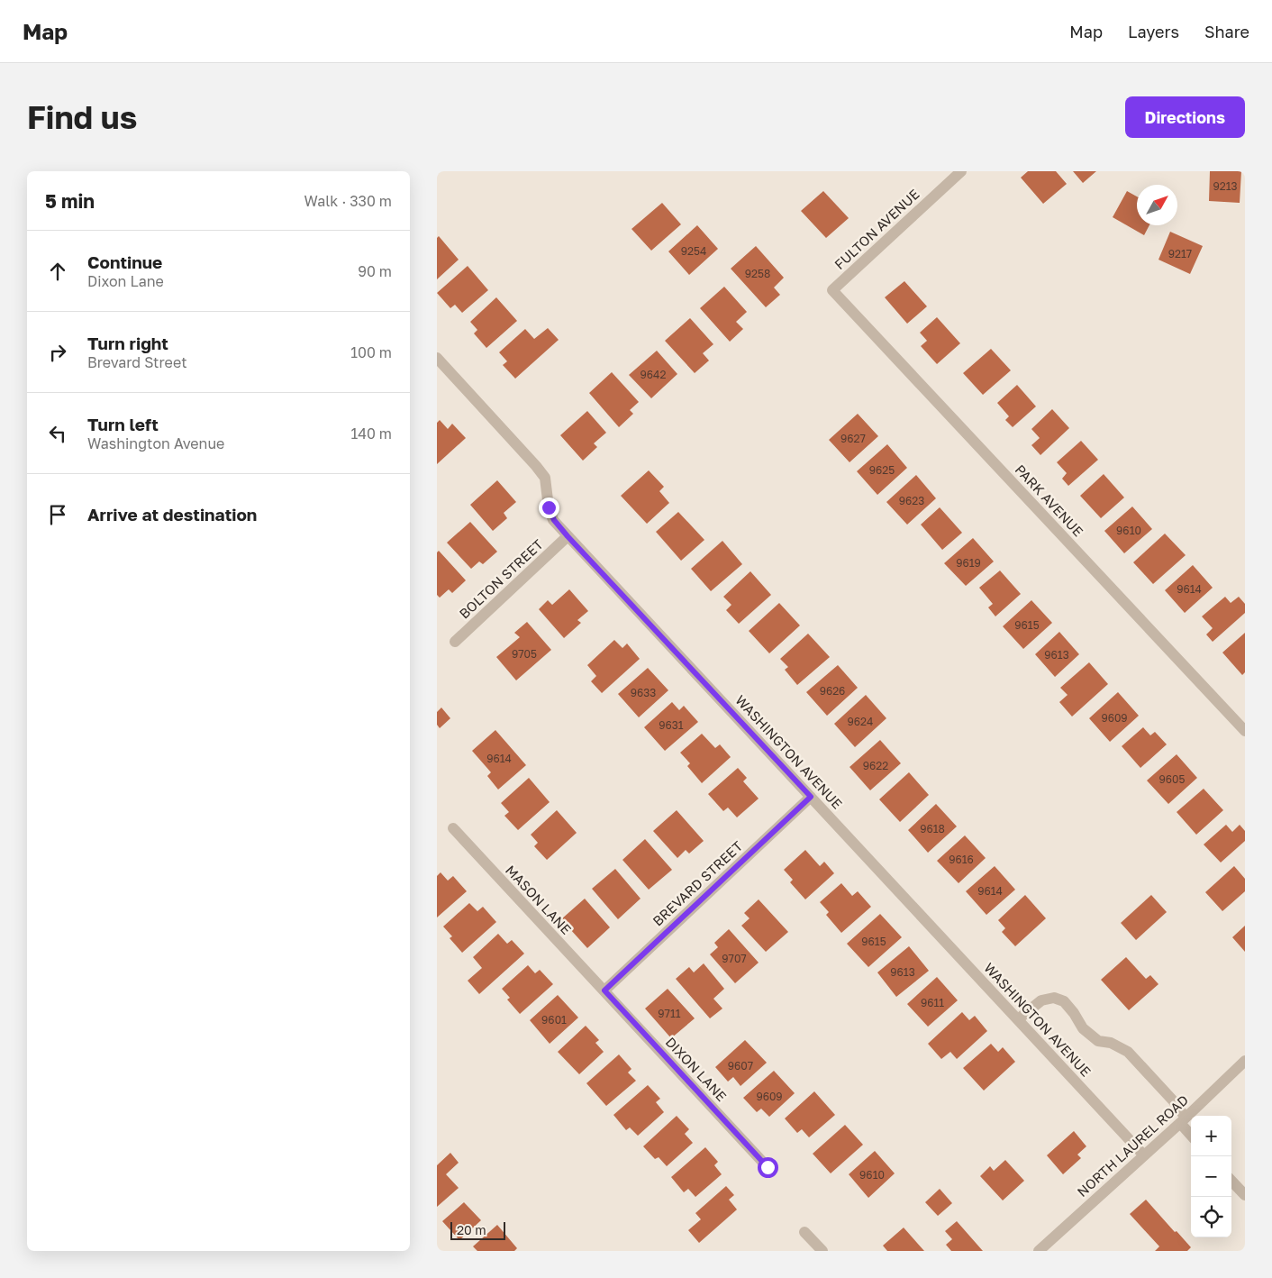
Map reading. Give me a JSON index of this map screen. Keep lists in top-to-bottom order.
{
  "streets": {
    "street": [
      "FULTON AVENUE",
      "PARK AVENUE",
      "BOLTON STREET",
      "WASHINGTON AVENUE",
      "BREVARD STREET",
      "MASON LANE",
      "DIXON LANE",
      "NORTH LAUREL ROAD"
    ]
  },
  "crossings": [
    ["FULTON AVENUE", "PARK AVENUE"],
    ["BOLTON STREET", "WASHINGTON AVENUE"],
    ["WASHINGTON AVENUE", "BREVARD STREET"],
    ["WASHINGTON AVENUE", "NORTH LAUREL ROAD"],
    ["BREVARD STREET", "MASON LANE"],
    ["BREVARD STREET", "DIXON LANE"],
    ["MASON LANE", "DIXON LANE"]
  ],
  "house_numbers": [
    "9213",
    "9254",
    "9217",
    "9258",
    "9642",
    "9627",
    "9625",
    "9623",
    "9610",
    "9619",
    "9614",
    "9615",
    "9705",
    "9613",
    "9626",
    "9633",
    "9609",
    "9624",
    "9631",
    "9614",
    "9622",
    "9605",
    "9618",
    "9616",
    "9614",
    "9615",
    "9707",
    "9613",
    "9611",
    "9711",
    "9601",
    "9607",
    "9609",
    "9610"
  ],
  "scale_bar": "20 m",
  "north": "top right",
  "page": {
    "header": "Map",
    "nav": ["Map", "Layers", "Share"],
    "buttons": "Directions",
    "title": "Find us",
    "heading": ["5 min", "Walk · 330 m"],
    "list": [
      ["Continue", "Dixon Lane", "90 m"],
      ["Turn right", "Brevard Street", "100 m"],
      ["Turn left", "Washington Avenue", "140 m"],
      "Arrive at destination"
    ],
    "map_buttons": ["+", "−"],
    "scale": "20 m"
  }
}
